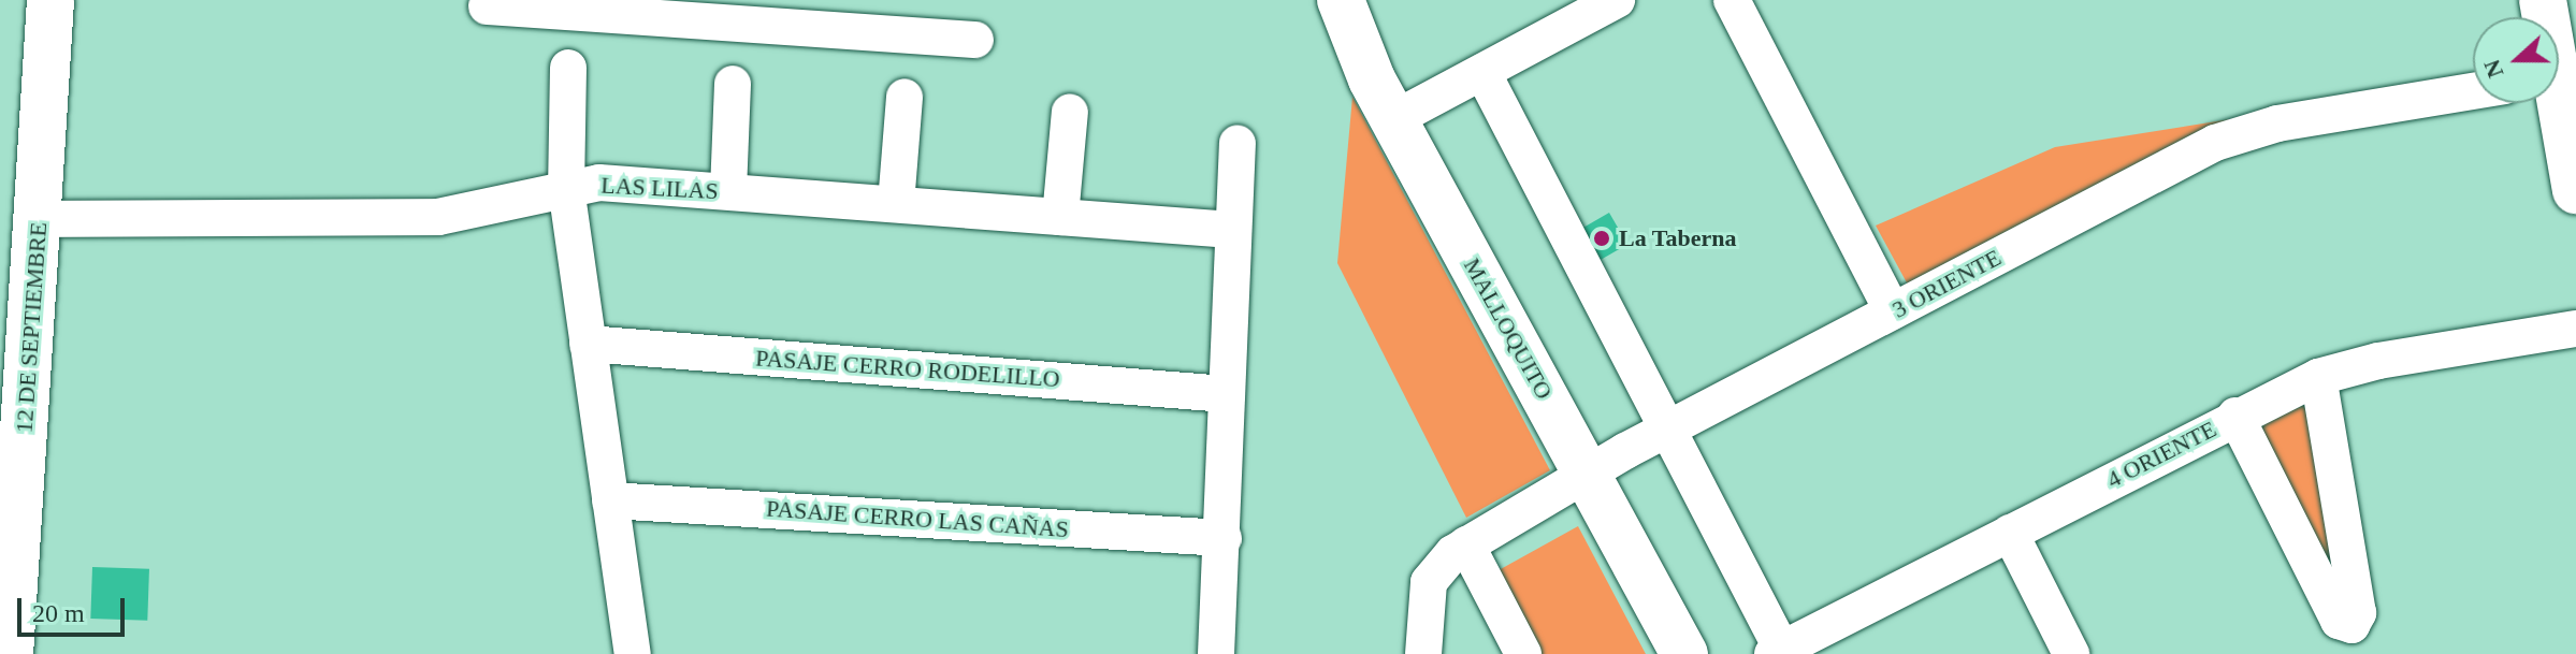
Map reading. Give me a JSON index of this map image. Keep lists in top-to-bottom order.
{
  "streets": {
    "street": [
      "LAS LILAS",
      "3 ORIENTE",
      "12 DE SEPTIEMBRE",
      "MALLOQUITO",
      "PASAJE CERRO RODELILLO",
      "4 ORIENTE",
      "PASAJE CERRO LAS CAÑAS"
    ]
  },
  "crossings": [
    ["LAS LILAS", "12 DE SEPTIEMBRE"],
    ["3 ORIENTE", "MALLOQUITO"]
  ],
  "places": ["La Taberna"],
  "scale_bar": "20 m",
  "north": "left"
}
